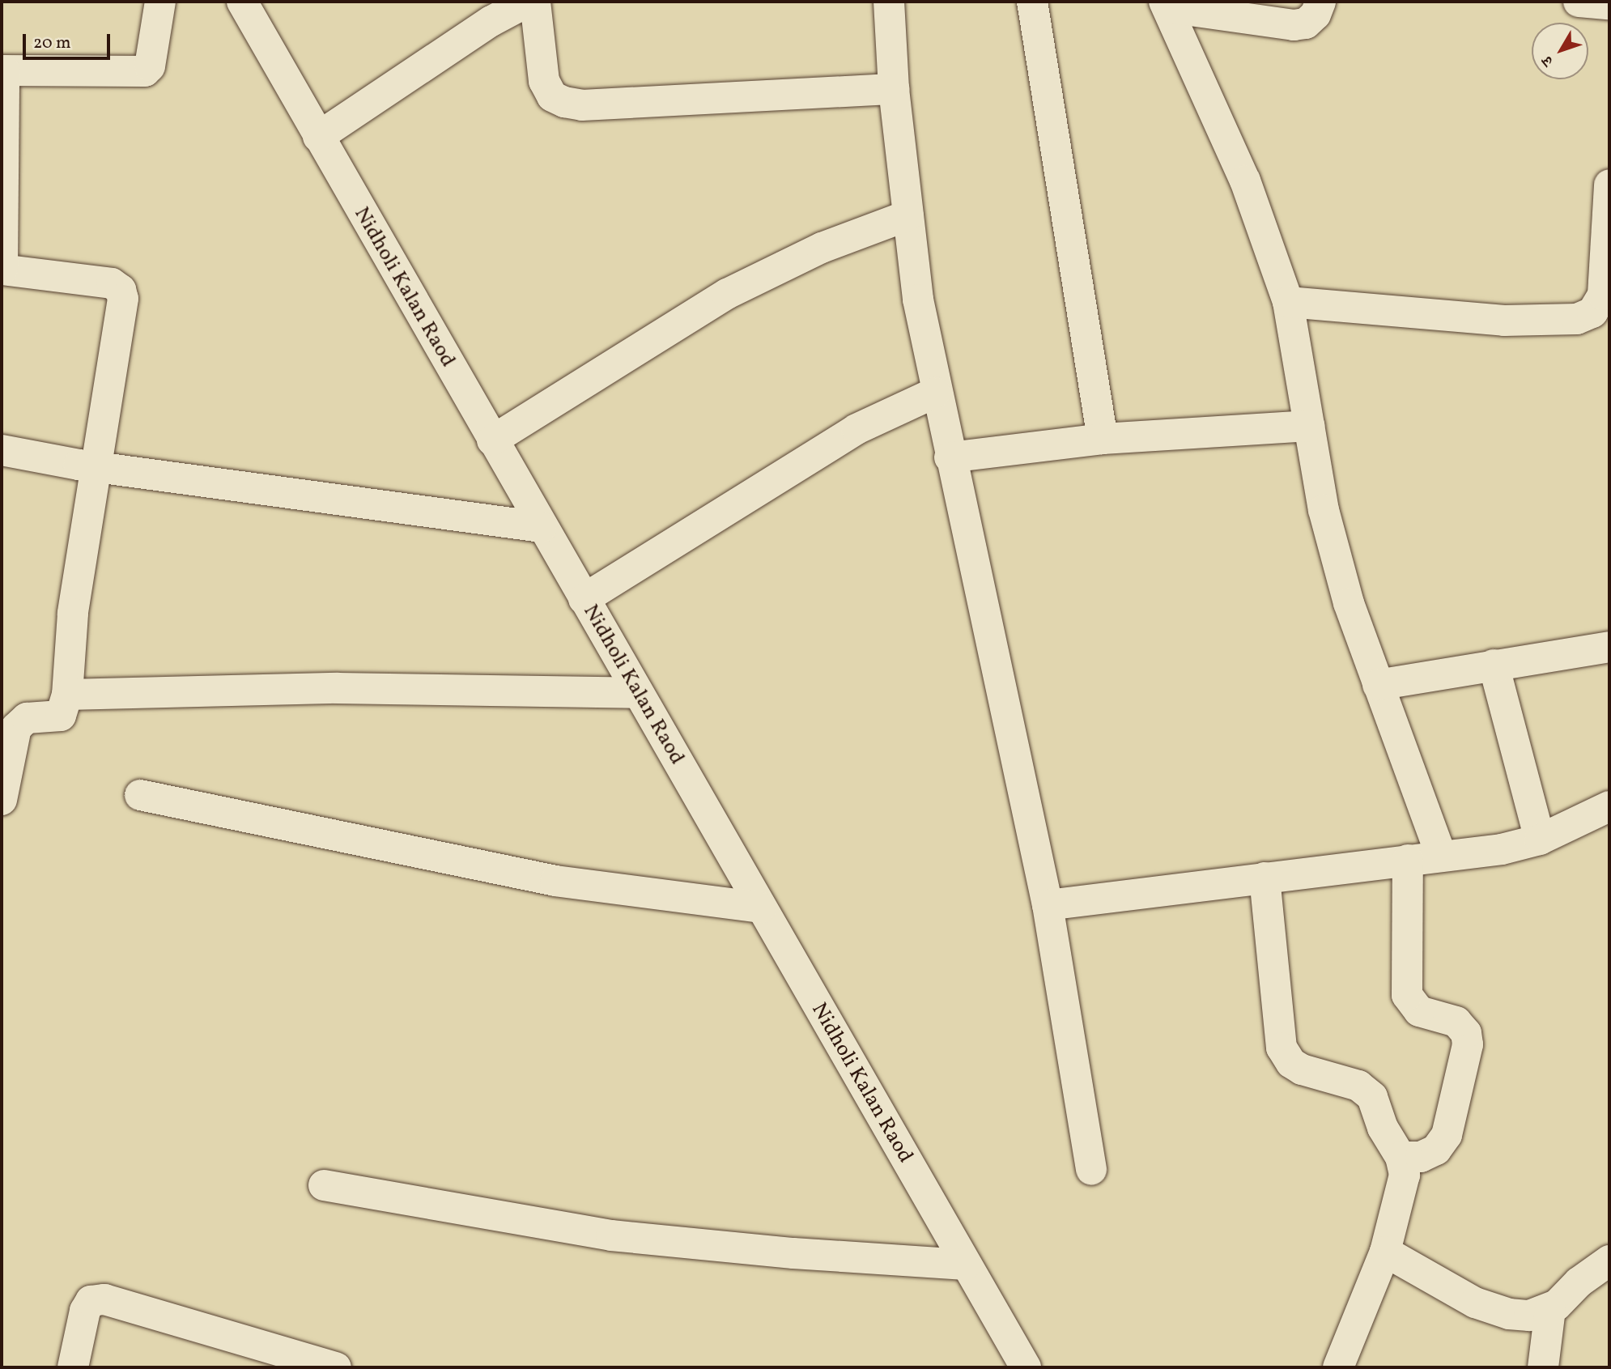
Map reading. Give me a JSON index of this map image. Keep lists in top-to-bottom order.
{
  "streets": {
    "street": ["Nidholi Kalan Raod"]
  },
  "scale_bar": "20 m",
  "north": "bottom left"
}
